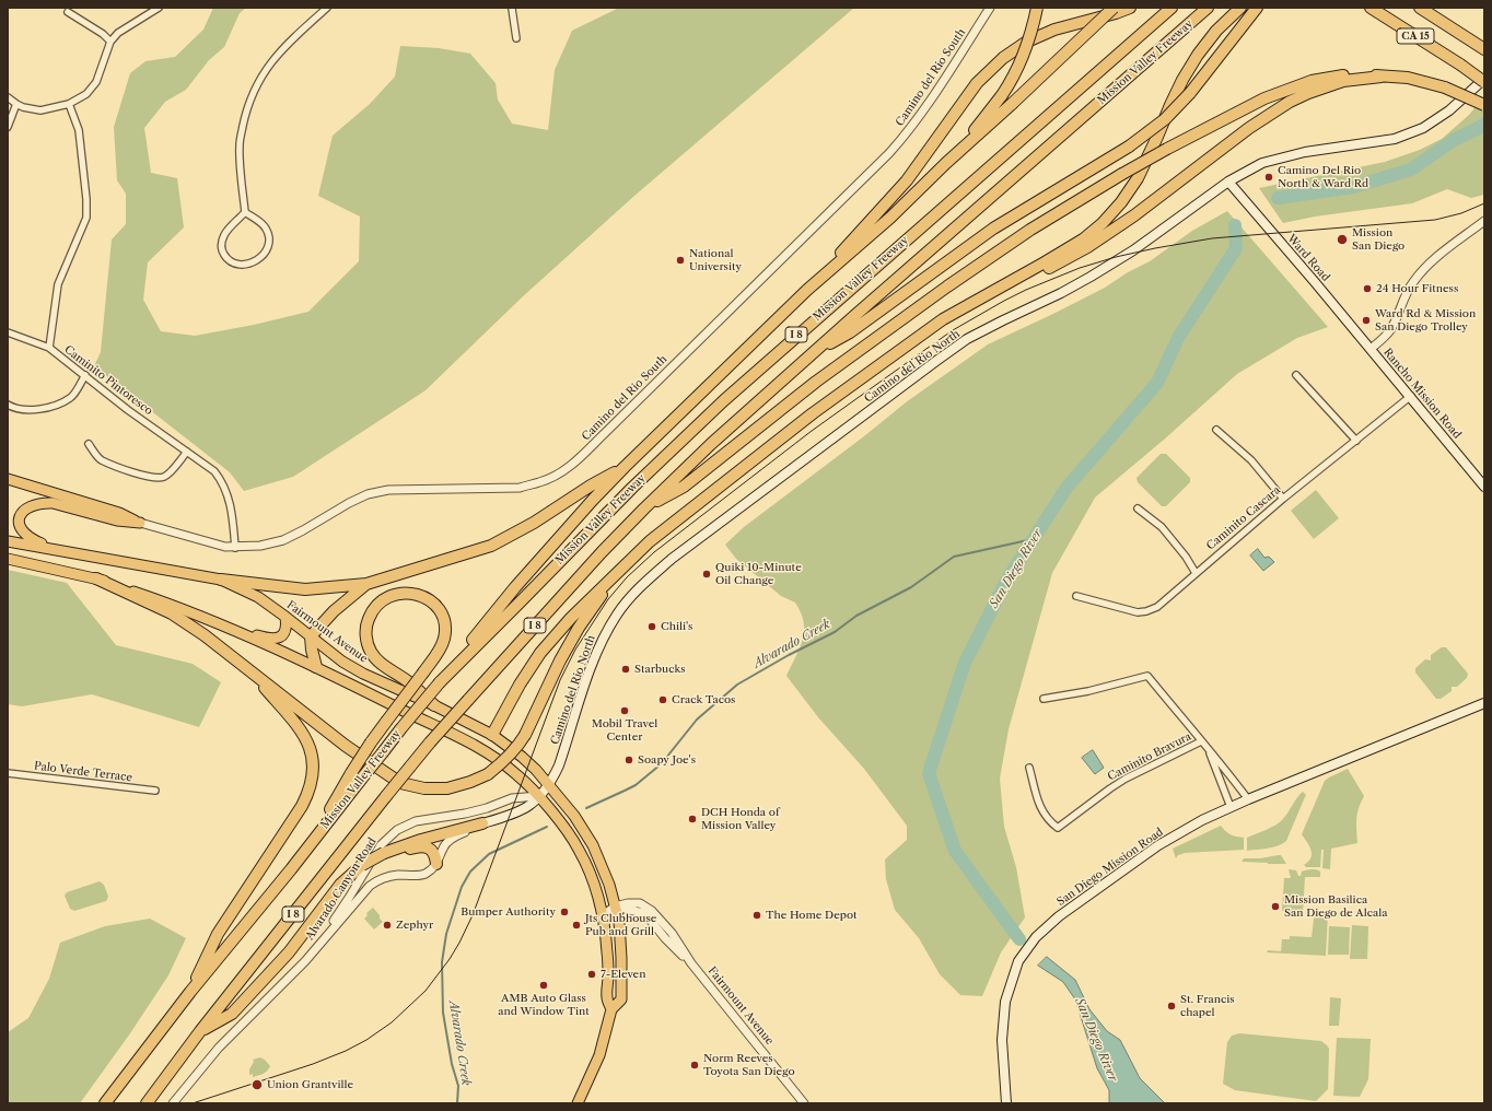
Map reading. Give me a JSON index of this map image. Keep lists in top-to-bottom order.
{
  "streets": {
    "highway": ["CA 15", "Mission Valley Freeway", "I 8"],
    "main road": [
      "Ward Road",
      "Camino del Rio North",
      "Rancho Mission Road",
      "Fairmount Avenue",
      "San Diego Mission Road"
    ],
    "street": [
      "Camino del Rio South",
      "Caminito Pintoresco",
      "Caminito Cascara",
      "Caminito Bravura",
      "Palo Verde Terrace",
      "Alvarado Canyon Road"
    ]
  },
  "crossings": [
    ["CA 15", "Camino del Rio North"],
    ["Camino del Rio South", "Caminito Pintoresco"],
    ["Ward Road", "Camino del Rio North"],
    ["Ward Road", "Rancho Mission Road"],
    ["Camino del Rio North", "Fairmount Avenue"],
    ["Camino del Rio North", "Alvarado Canyon Road"],
    ["Rancho Mission Road", "Caminito Cascara"]
  ],
  "water": ["San Diego River", "Alvarado Creek"],
  "places": [
    "Camino Del Rio North & Ward Rd",
    "Mission San Diego",
    "National University",
    "24 Hour Fitness",
    "Ward Rd & Mission San Diego Trolley",
    "Quiki 10-Minute Oil Change",
    "Chili's",
    "Starbucks",
    "Crack Tacos",
    "Mobil Travel Center",
    "Soapy Joe's",
    "DCH Honda of Mission Valley",
    "Mission Basilica San Diego de Alcala",
    "Bumper Authority",
    "The Home Depot",
    "Zephyr",
    "Jts Clubhouse Pub and Grill",
    "7-Eleven",
    "AMB Auto Glass and Window Tint",
    "St. Francis chapel",
    "Norm Reeves Toyota San Diego",
    "Union Grantville"
  ]
}
